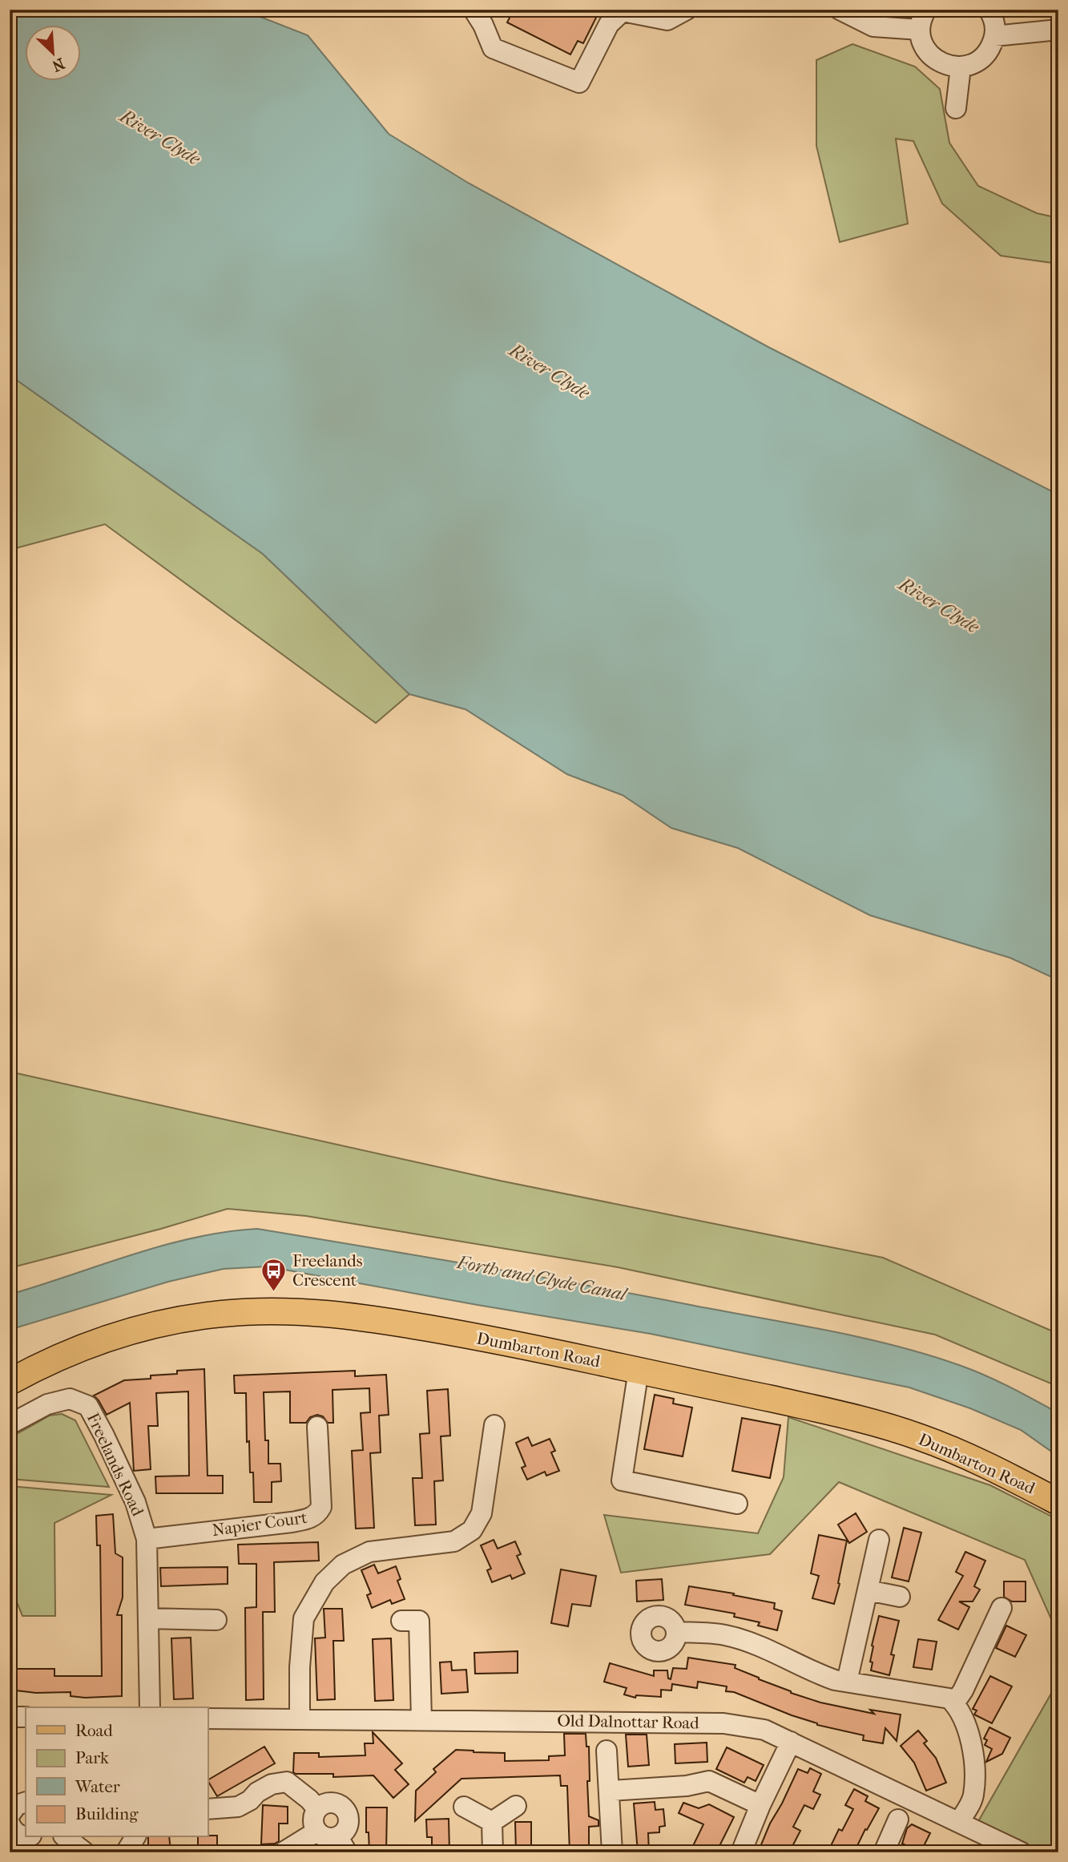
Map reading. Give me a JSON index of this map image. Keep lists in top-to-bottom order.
{
  "streets": {
    "main road": ["Dumbarton Road"],
    "street": ["Freelands Road", "Napier Court", "Old Dalnottar Road"]
  },
  "crossings": [
    ["Freelands Road", "Napier Court"]
  ],
  "water": ["River Clyde", "Forth and Clyde Canal"],
  "places": {
    "bus stop": ["Freelands Crescent"]
  },
  "legend": [
    "Road",
    "Park",
    "Water",
    "Building"
  ],
  "north": "bottom right"
}
